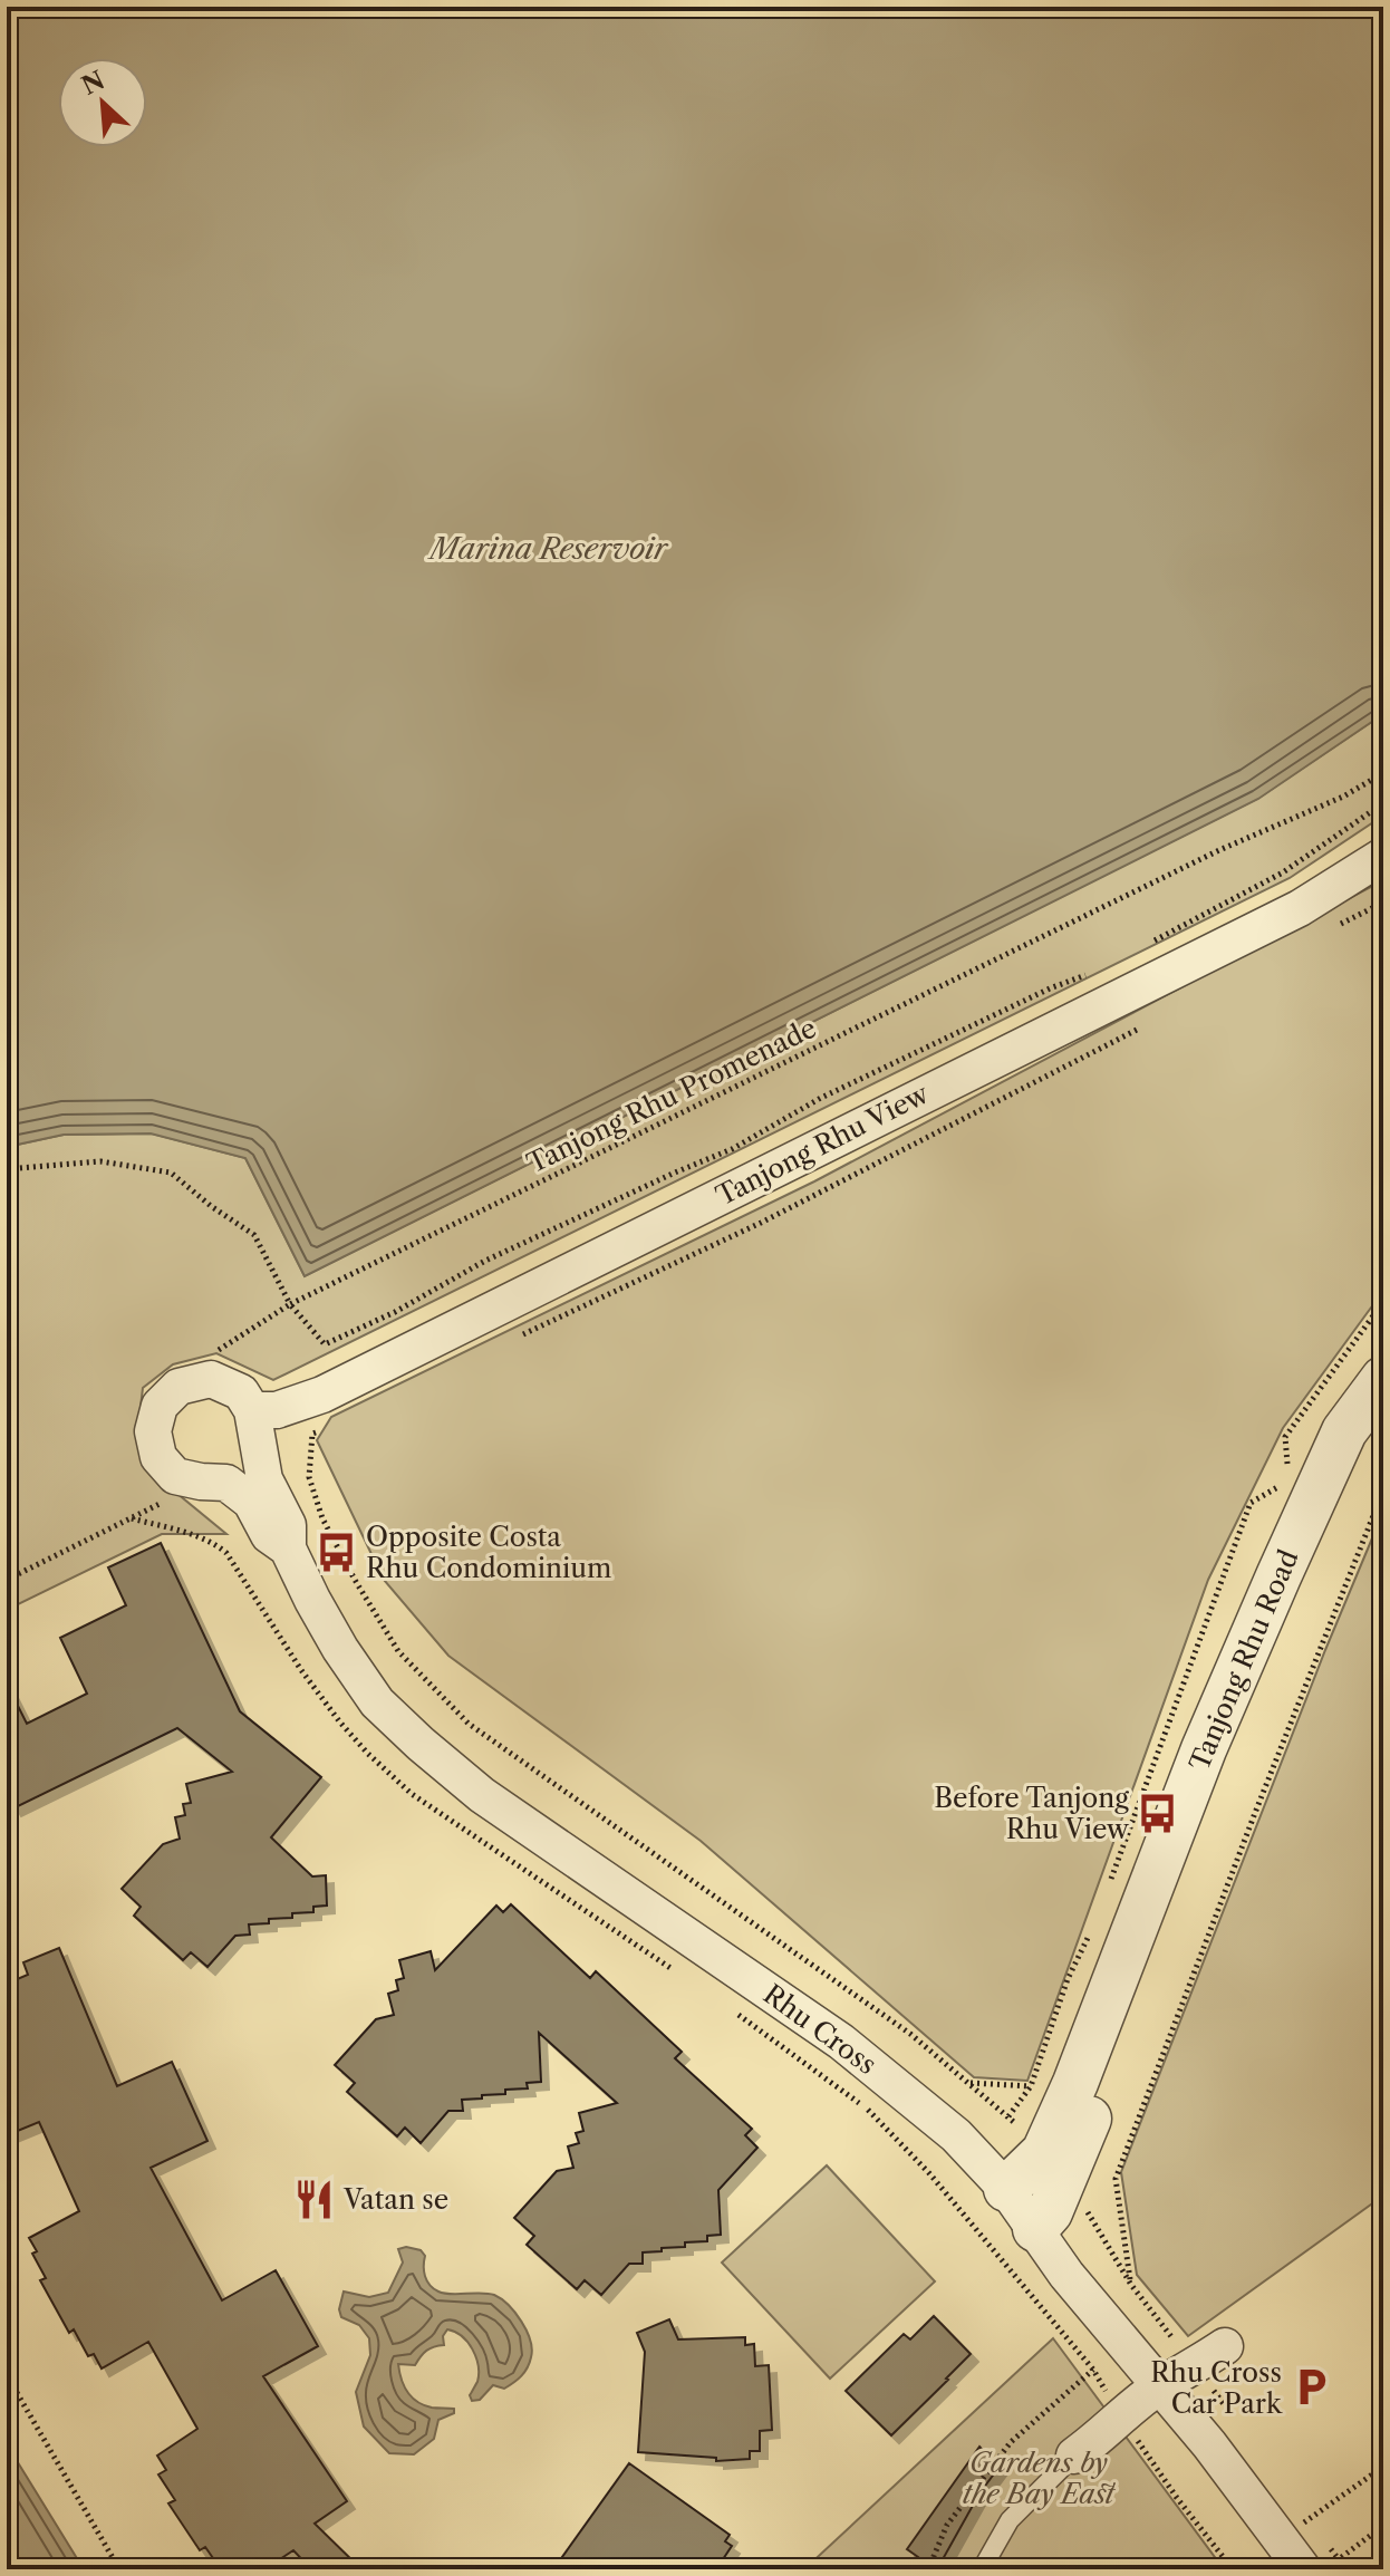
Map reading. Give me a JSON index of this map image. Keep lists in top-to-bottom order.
{
  "streets": {
    "street": ["Tanjong Rhu View", "Tanjong Rhu Road", "Rhu Cross"],
    "path": ["Tanjong Rhu Promenade"]
  },
  "crossings": [
    ["Tanjong Rhu Promenade", "Rhu Cross"],
    ["Tanjong Rhu View", "Rhu Cross"],
    ["Tanjong Rhu Road", "Rhu Cross"]
  ],
  "water": ["Marina Reservoir"],
  "parks": ["Gardens by the Bay East"],
  "places": {
    "bus stop": ["Opposite Costa Rhu Condominium", "Before Tanjong Rhu View"],
    "restaurant": ["Vatan se"],
    "parking": ["Rhu Cross Car Park"]
  },
  "north": "top left"
}
